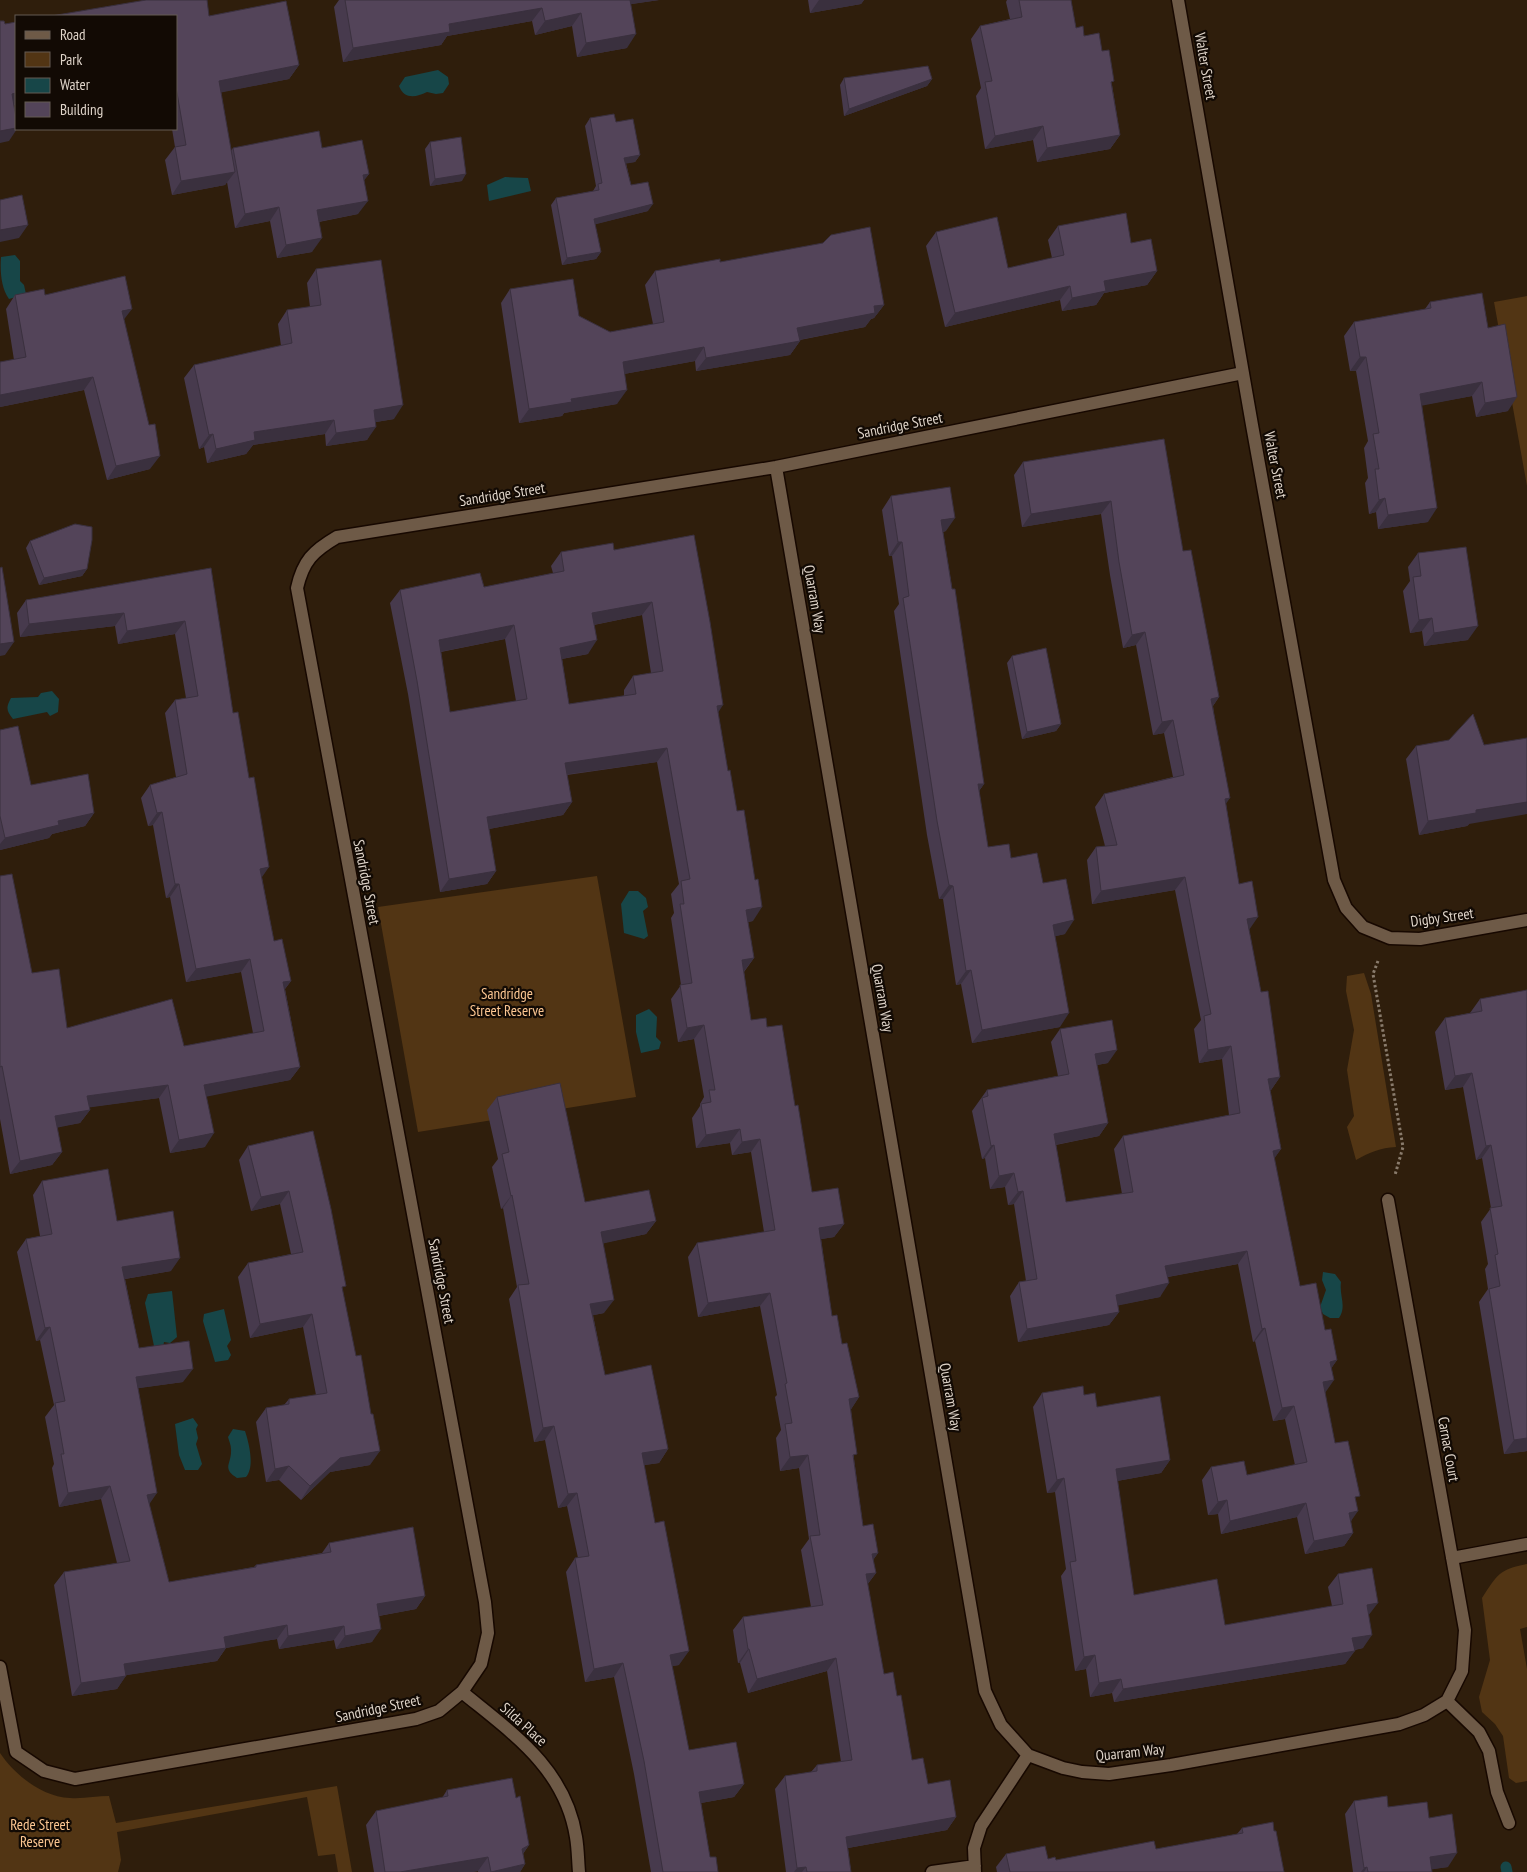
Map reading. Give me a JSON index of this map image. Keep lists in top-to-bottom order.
{
  "streets": {
    "street": [
      "Walter Street",
      "Sandridge Street",
      "Quarram Way",
      "Digby Street",
      "Carnac Court",
      "Silda Place"
    ]
  },
  "crossings": [
    ["Walter Street", "Sandridge Street"],
    ["Walter Street", "Digby Street"],
    ["Sandridge Street", "Quarram Way"],
    ["Sandridge Street", "Silda Place"],
    ["Quarram Way", "Carnac Court"]
  ],
  "parks": ["Sandridge Street Reserve", "Rede Street Reserve"],
  "legend": [
    "Road",
    "Park",
    "Water",
    "Building"
  ]
}
